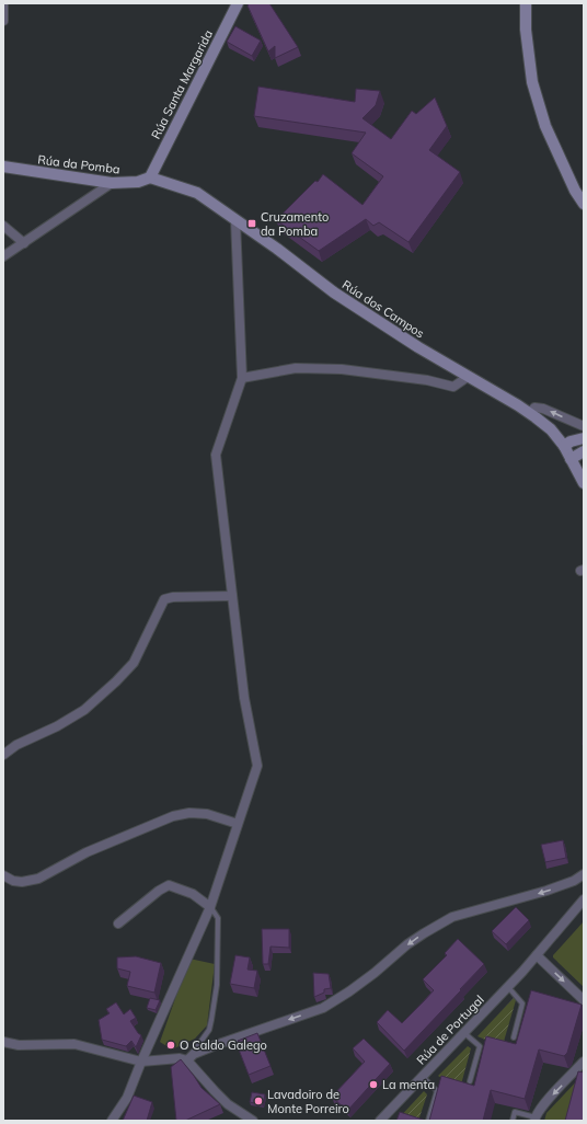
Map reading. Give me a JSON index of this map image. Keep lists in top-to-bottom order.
{
  "streets": {
    "street": [
      "Rúa Santa Margarida",
      "Rúa da Pomba",
      "Rúa dos Campos",
      "Rúa de Portugal"
    ]
  },
  "crossings": [
    ["Rúa Santa Margarida", "Rúa da Pomba"],
    ["Rúa Santa Margarida", "Rúa dos Campos"],
    ["Rúa da Pomba", "Rúa dos Campos"]
  ],
  "places": {
    "transit": ["Cruzamento da Pomba"],
    "other": ["O Caldo Galego", "La menta", "Lavadoiro de Monte Porreiro"]
  }
}
